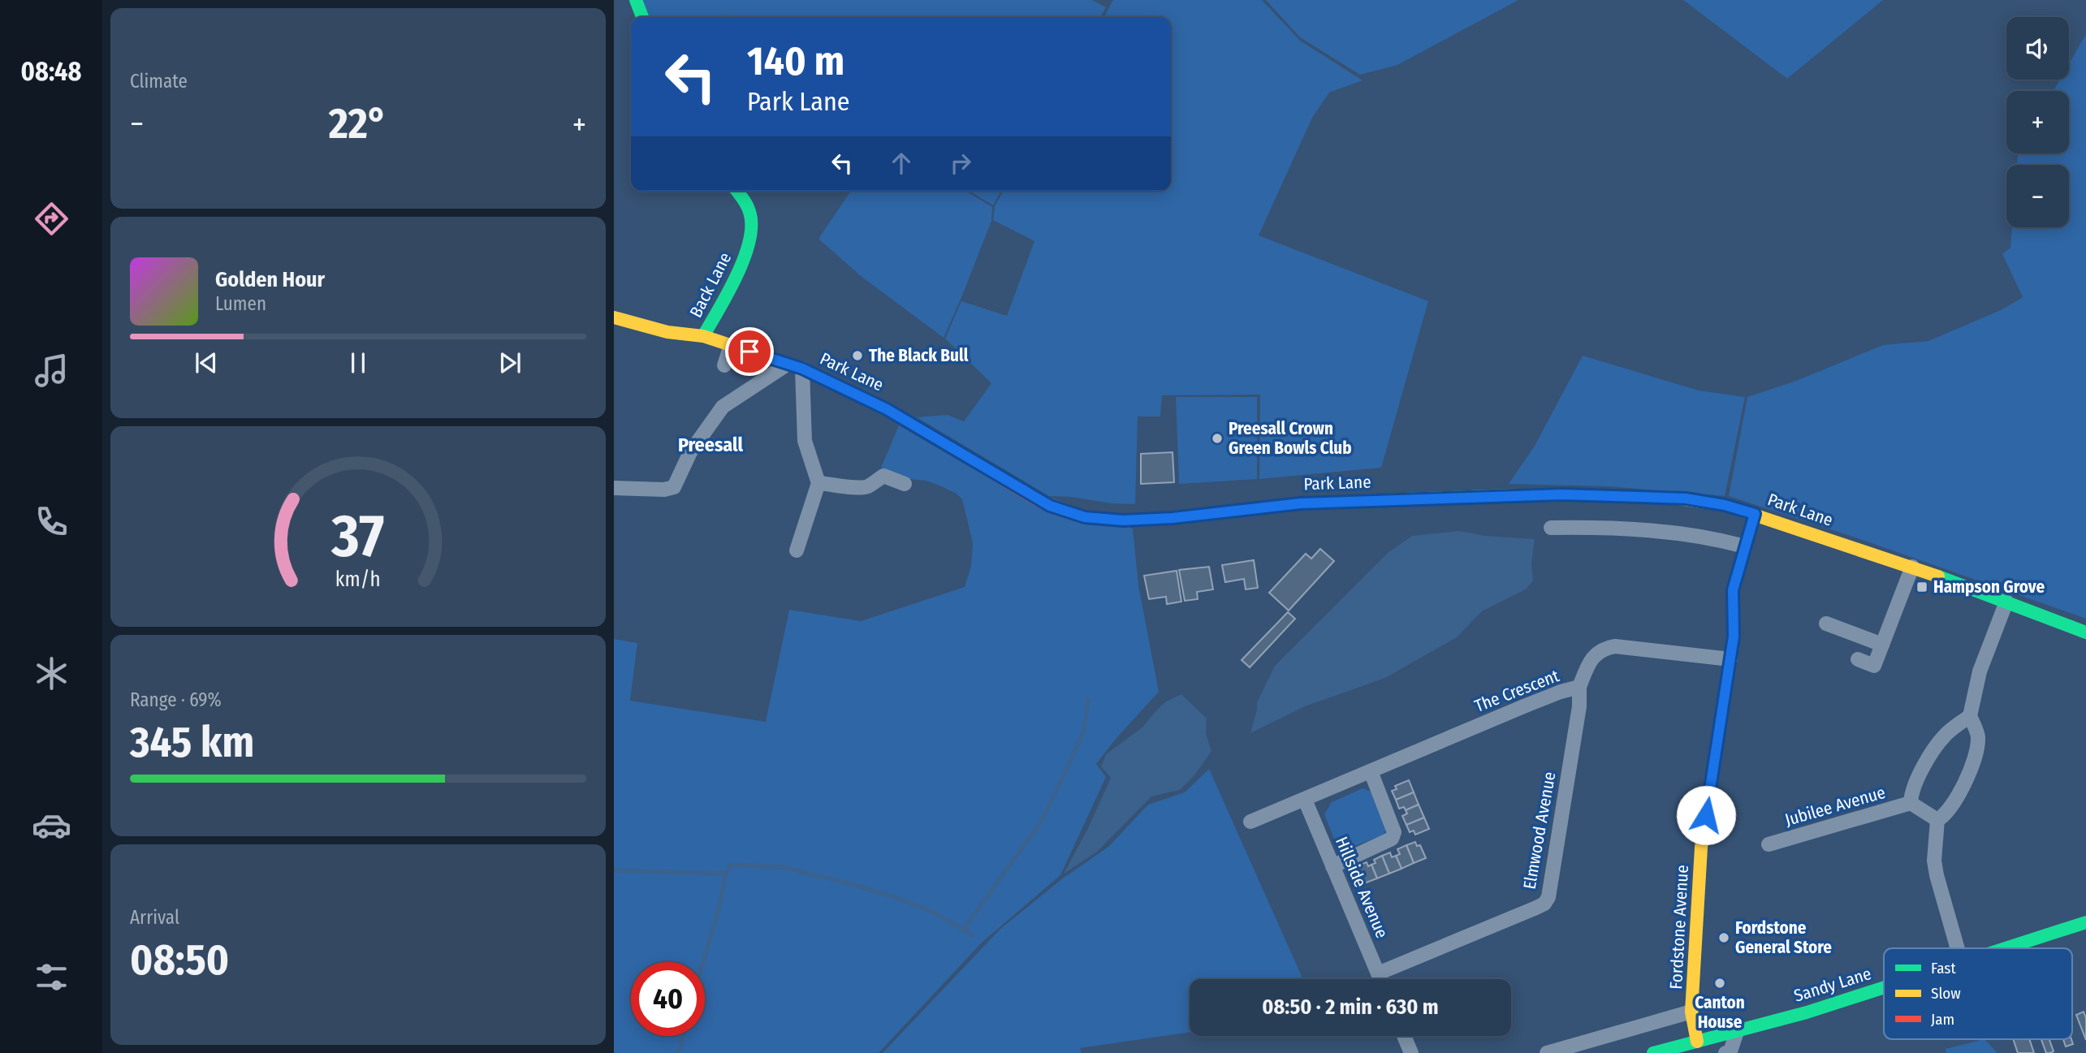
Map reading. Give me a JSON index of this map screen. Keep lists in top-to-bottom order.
{
  "streets": {
    "main road": [
      "Back Lane",
      "Park Lane",
      "Fordstone Avenue",
      "Sandy Lane"
    ],
    "street": [
      "The Crescent",
      "Jubilee Avenue",
      "Elmwood Avenue",
      "Hillside Avenue"
    ]
  },
  "crossings": [
    ["Back Lane", "Park Lane"],
    ["Park Lane", "Fordstone Avenue"],
    ["The Crescent", "Elmwood Avenue"],
    ["The Crescent", "Hillside Avenue"],
    ["The Crescent", "Fordstone Avenue"],
    ["Elmwood Avenue", "Hillside Avenue"],
    ["Fordstone Avenue", "Sandy Lane"]
  ],
  "districts": ["Preesall"],
  "places": {
    "other": [
      "The Black Bull",
      "Preesall Crown Green Bowls Club",
      "Fordstone General Store",
      "Canton House"
    ],
    "transit": ["Hampson Grove"]
  },
  "legend": ["Fast", "Slow", "Jam"],
  "page": {
    "tabs": "08:48",
    "tile": [
      "Climate",
      ["Range · 69%", "345 km"],
      ["Arrival", "08:50"]
    ],
    "map_buttons": ["+", "−"],
    "turn": ["140 m", "Park Lane"],
    "heat": ["−", "22°", "+"],
    "song": ["Golden Hour", "Lumen"],
    "limit": "40",
    "trip": "08:50 · 2 min · 630 m",
    "gauge": ["37", "km/h"]
  }
}
